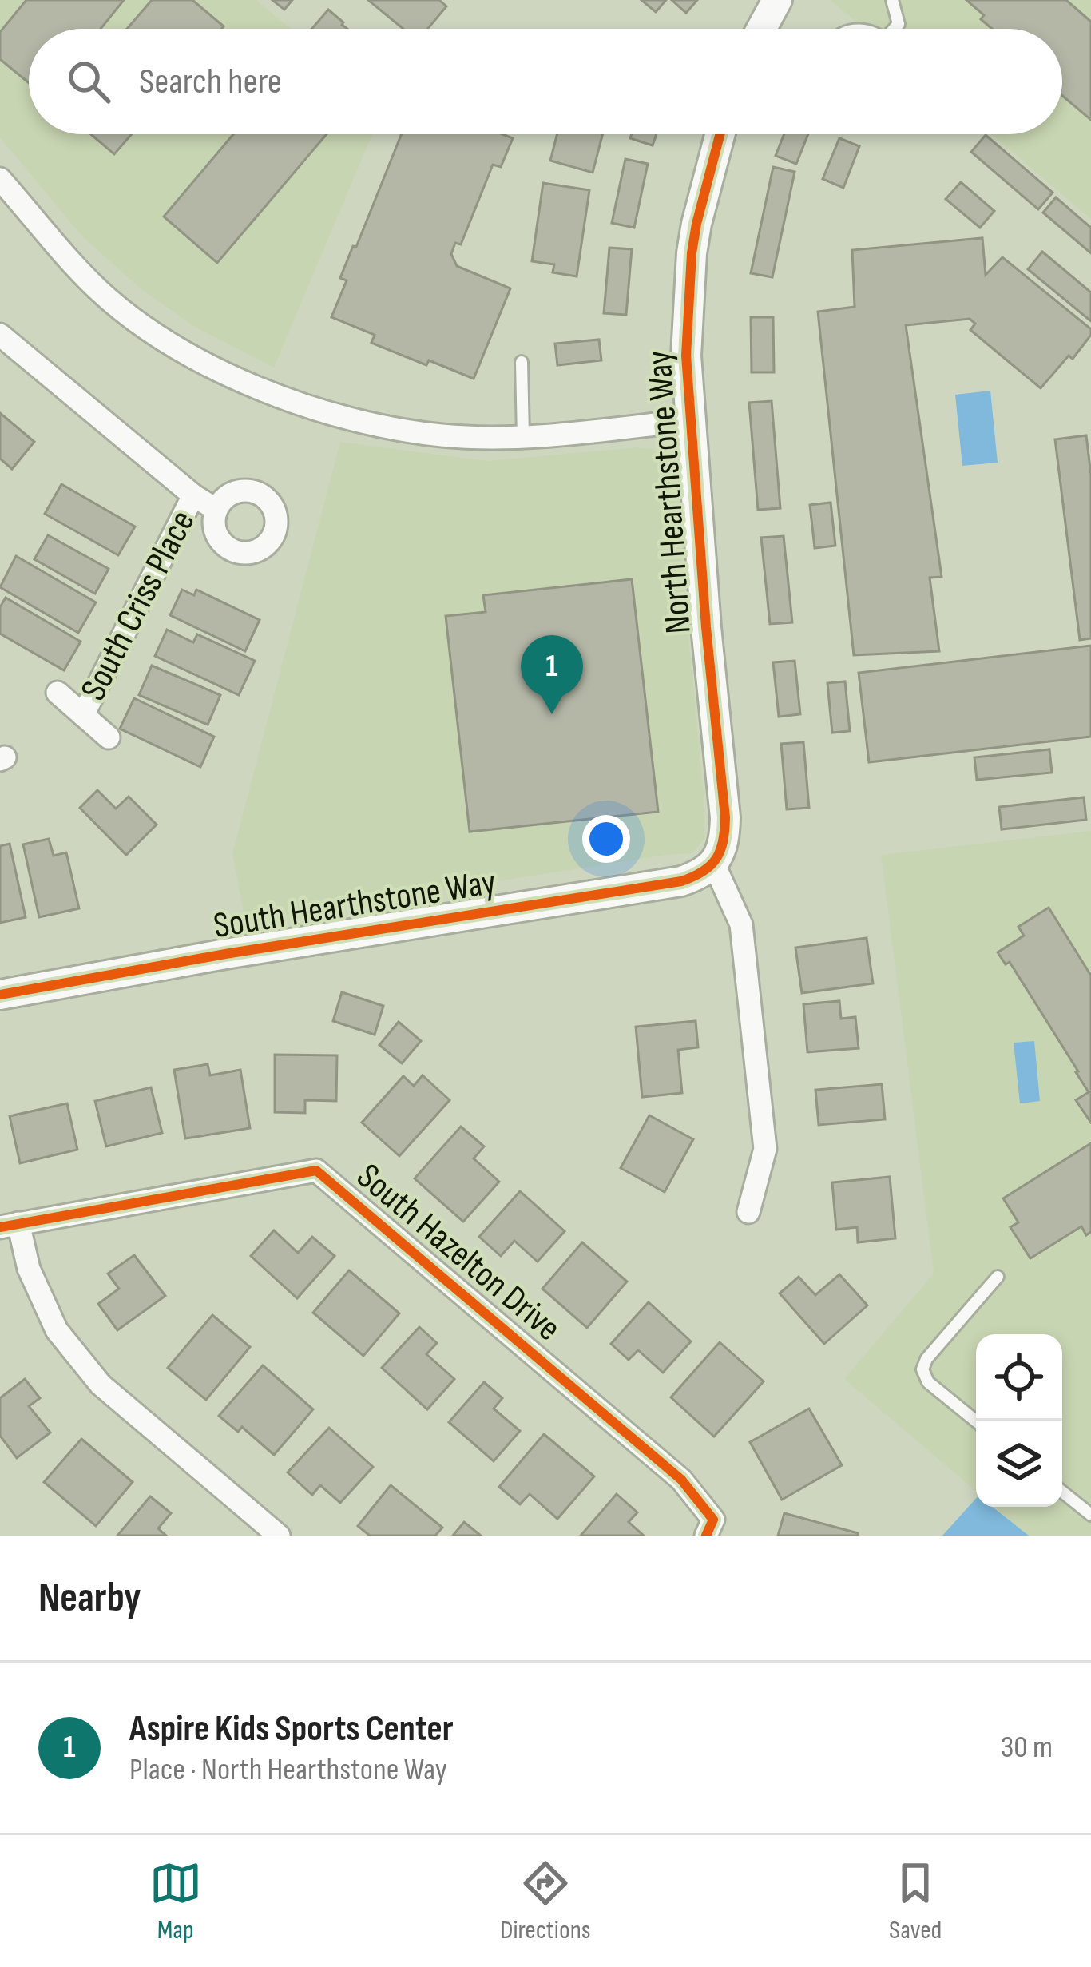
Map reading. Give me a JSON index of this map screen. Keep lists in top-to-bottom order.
{
  "streets": {
    "street": [
      "North Hearthstone Way",
      "South Criss Place",
      "South Hearthstone Way",
      "South Hazelton Drive"
    ]
  },
  "crossings": [
    ["North Hearthstone Way", "South Hearthstone Way"]
  ],
  "page": {
    "search": "Search here",
    "pins": "1",
    "heading": "Nearby",
    "list": [
      {
        "mark": "1",
        "name": "Aspire Kids Sports Center",
        "note": "Place · North Hearthstone Way",
        "value": "30 m"
      }
    ],
    "nav": ["Map", "Directions", "Saved"]
  }
}
